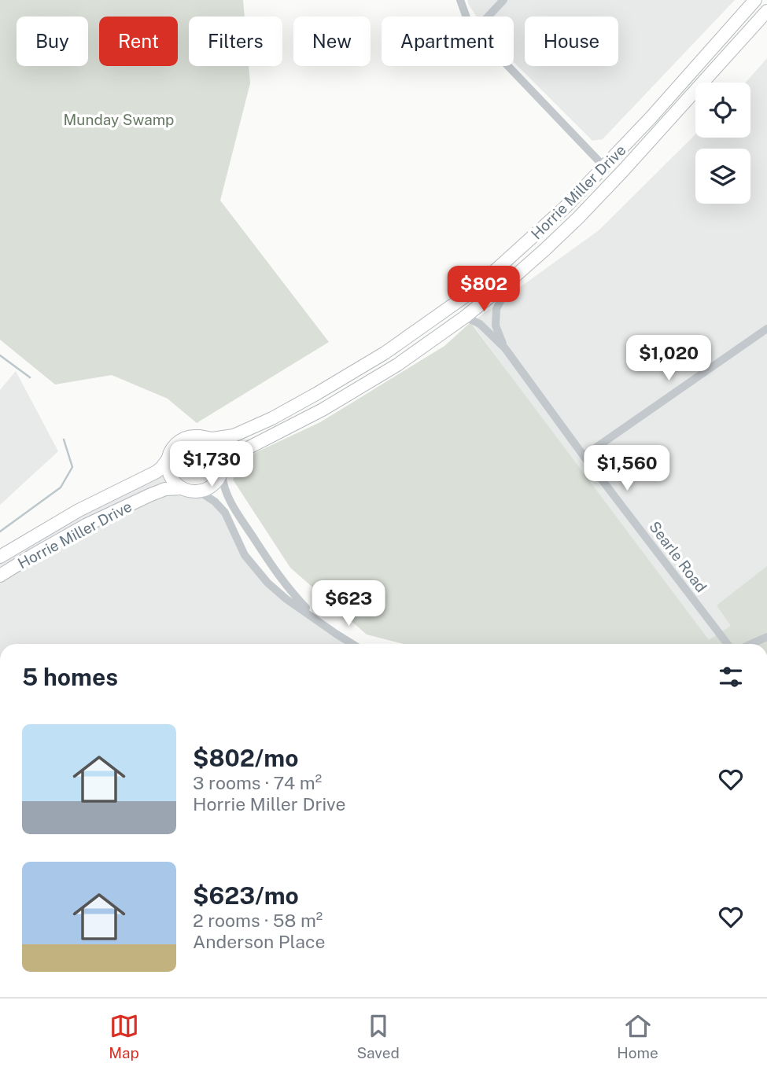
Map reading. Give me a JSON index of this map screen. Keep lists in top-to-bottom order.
{
  "streets": {
    "main road": ["Horrie Miller Drive"],
    "street": ["Searle Road"]
  },
  "crossings": [
    ["Horrie Miller Drive", "Searle Road"]
  ],
  "parks": ["Munday Swamp"],
  "page": {
    "chip": [
      "Buy",
      "Rent",
      "Filters",
      "New",
      "Apartment",
      "House"
    ],
    "price": [
      "$802",
      "$1,020",
      "$1,730",
      "$1,560",
      "$623"
    ],
    "heading": "5 homes",
    "list": [
      {
        "name": "$802/mo",
        "note": "3 rooms · 74 m² · Horrie Miller Drive"
      },
      {
        "name": "$623/mo",
        "note": "2 rooms · 58 m² · Anderson Place"
      }
    ],
    "tabs": ["Map", "Saved", "Home"]
  }
}
